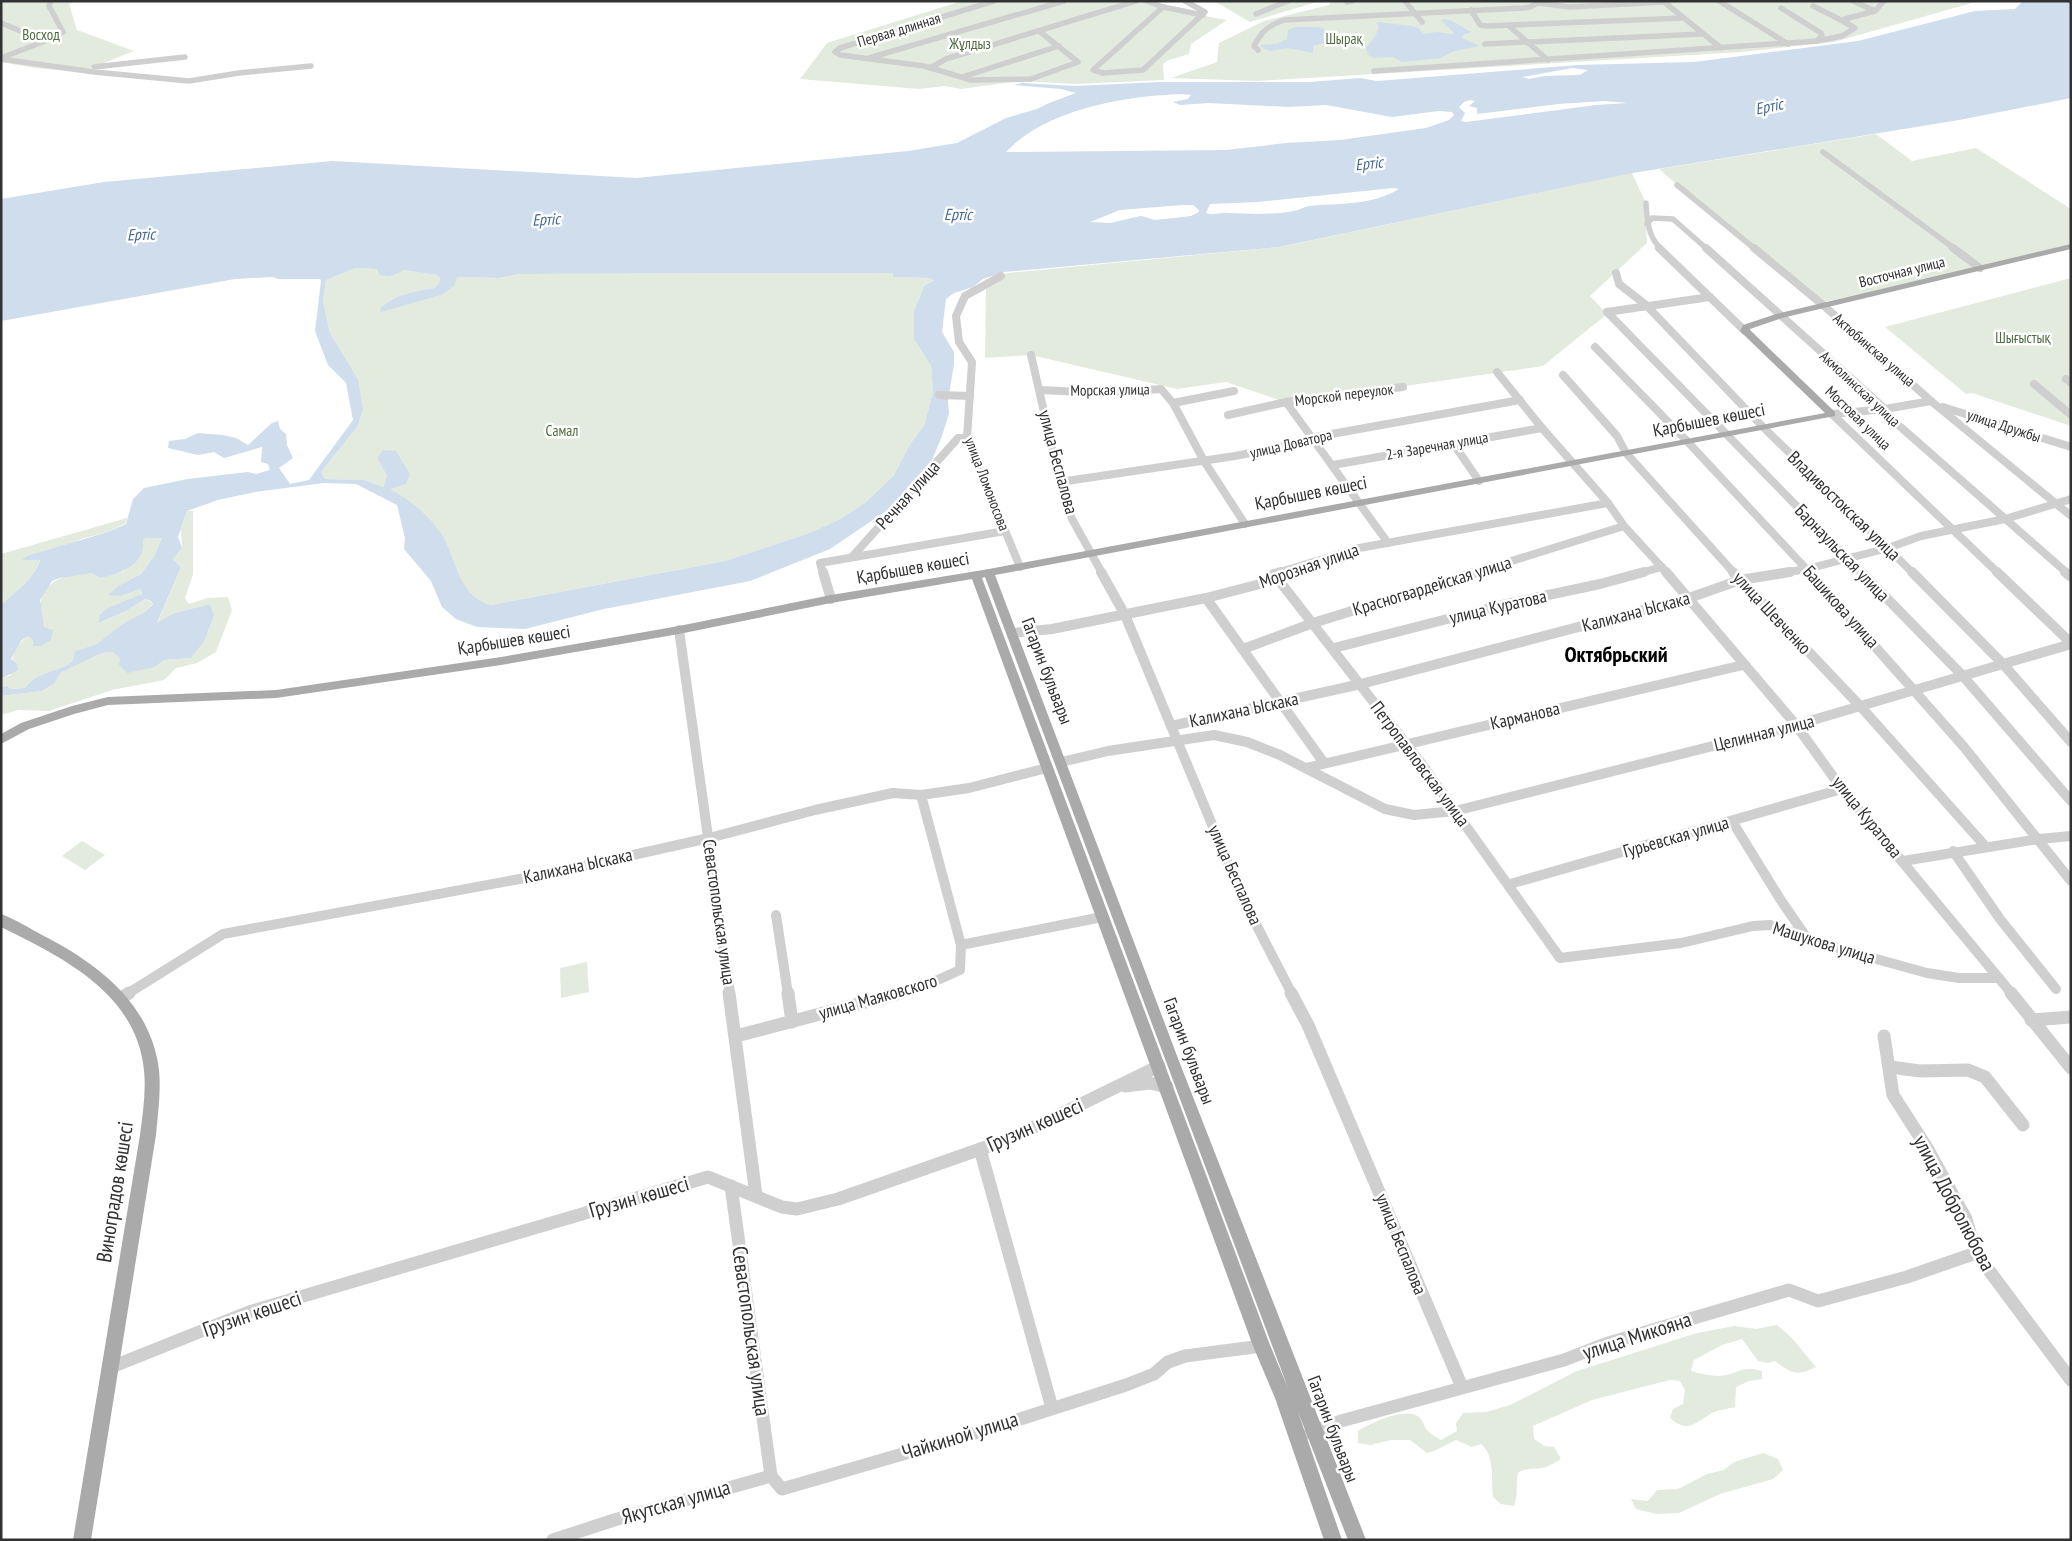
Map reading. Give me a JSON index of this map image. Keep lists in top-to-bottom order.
{
  "streets": {
    "main road": [
      "Восточная улица",
      "Мостовая улица",
      "Қарбышев көшесі",
      "Гагарин бульвары",
      "Виноградов көшесі"
    ],
    "street": [
      "Первая длинная",
      "Актюбинская улица",
      "Акмолинская улица",
      "Морская улица",
      "Морской переулок",
      "улица Дружбы",
      "улица Доватора",
      "2-я Заречная улица",
      "улица Беспалова",
      "улица Ломоносова",
      "Речная улица",
      "Владивостокская улица",
      "Барнаульская улица",
      "Морозная улица",
      "Красногвардейская улица",
      "улица Куратова",
      "Башикова улица",
      "Калихана Ыскака",
      "улица Шевченко",
      "Карманова",
      "Целинная улица",
      "Петропавловская улица",
      "Гурьевская улица",
      "Севастопольская улица",
      "Машукова улица",
      "улица Маяковского",
      "Грузин көшесі",
      "улица Добролюбова",
      "улица Микояна",
      "Чайкиной улица",
      "Якутская улица"
    ]
  },
  "crossings": [
    ["Восточная улица", "Актюбинская улица"],
    ["Восточная улица", "Акмолинская улица"],
    ["Восточная улица", "Мостовая улица"],
    ["Актюбинская улица", "улица Дружбы"],
    ["Актюбинская улица", "Калихана Ыскака"],
    ["Акмолинская улица", "Мостовая улица"],
    ["Акмолинская улица", "Калихана Ыскака"],
    ["Морская улица", "улица Беспалова"],
    ["Морской переулок", "Қарбышев көшесі"],
    ["Морской переулок", "улица Доватора"],
    ["Морской переулок", "2-я Заречная улица"],
    ["Морской переулок", "Морозная улица"],
    ["Мостовая улица", "Қарбышев көшесі"],
    ["Мостовая улица", "Калихана Ыскака"],
    ["Мостовая улица", "Целинная улица"],
    ["Қарбышев көшесі", "улица Беспалова"],
    ["Қарбышев көшесі", "улица Ломоносова"],
    ["Қарбышев көшесі", "Речная улица"],
    ["Қарбышев көшесі", "Владивостокская улица"],
    ["Қарбышев көшесі", "Барнаульская улица"],
    ["Қарбышев көшесі", "улица Куратова"],
    ["Қарбышев көшесі", "Башикова улица"],
    ["Қарбышев көшесі", "улица Шевченко"],
    ["Қарбышев көшесі", "Гагарин бульвары"],
    ["Қарбышев көшесі", "Севастопольская улица"],
    ["улица Доватора", "улица Беспалова"],
    ["улица Доватора", "улица Куратова"],
    ["2-я Заречная улица", "улица Куратова"],
    ["улица Беспалова", "Морозная улица"],
    ["улица Беспалова", "Калихана Ыскака"],
    ["улица Беспалова", "улица Микояна"],
    ["улица Ломоносова", "Речная улица"],
    ["Владивостокская улица", "Барнаульская улица"],
    ["Владивостокская улица", "Калихана Ыскака"],
    ["Владивостокская улица", "Целинная улица"],
    ["Барнаульская улица", "Калихана Ыскака"],
    ["Барнаульская улица", "Целинная улица"],
    ["Морозная улица", "улица Куратова"],
    ["Морозная улица", "Гагарин бульвары"],
    ["Морозная улица", "Петропавловская улица"],
    ["Красногвардейская улица", "улица Куратова"],
    ["Красногвардейская улица", "Петропавловская улица"],
    ["улица Куратова", "Калихана Ыскака"],
    ["улица Куратова", "Карманова"],
    ["улица Куратова", "Целинная улица"],
    ["улица Куратова", "Петропавловская улица"],
    ["улица Куратова", "Гурьевская улица"],
    ["улица Куратова", "Машукова улица"],
    ["Башикова улица", "Калихана Ыскака"],
    ["Башикова улица", "Целинная улица"],
    ["Калихана Ыскака", "улица Шевченко"],
    ["Калихана Ыскака", "Гагарин бульвары"],
    ["Калихана Ыскака", "Карманова"],
    ["Калихана Ыскака", "Целинная улица"],
    ["Калихана Ыскака", "Петропавловская улица"],
    ["Калихана Ыскака", "Севастопольская улица"],
    ["Калихана Ыскака", "улица Маяковского"],
    ["Калихана Ыскака", "Виноградов көшесі"],
    ["улица Шевченко", "Целинная улица"],
    ["Гагарин бульвары", "Грузин көшесі"],
    ["Гагарин бульвары", "улица Микояна"],
    ["Гагарин бульвары", "Чайкиной улица"],
    ["Карманова", "Целинная улица"],
    ["Карманова", "Петропавловская улица"],
    ["Целинная улица", "Петропавловская улица"],
    ["Петропавловская улица", "Гурьевская улица"],
    ["Петропавловская улица", "Машукова улица"],
    ["Севастопольская улица", "улица Маяковского"],
    ["Севастопольская улица", "Грузин көшесі"],
    ["Севастопольская улица", "Чайкиной улица"],
    ["Севастопольская улица", "Якутская улица"],
    ["Грузин көшесі", "Виноградов көшесі"],
    ["улица Добролюбова", "улица Микояна"],
    ["Чайкиной улица", "Якутская улица"]
  ],
  "districts": ["Октябрьский"],
  "water": ["Ертіс"],
  "parks": [
    "Восход",
    "Шырақ",
    "Жұлдыз",
    "Шығыстық",
    "Самал"
  ]
}
